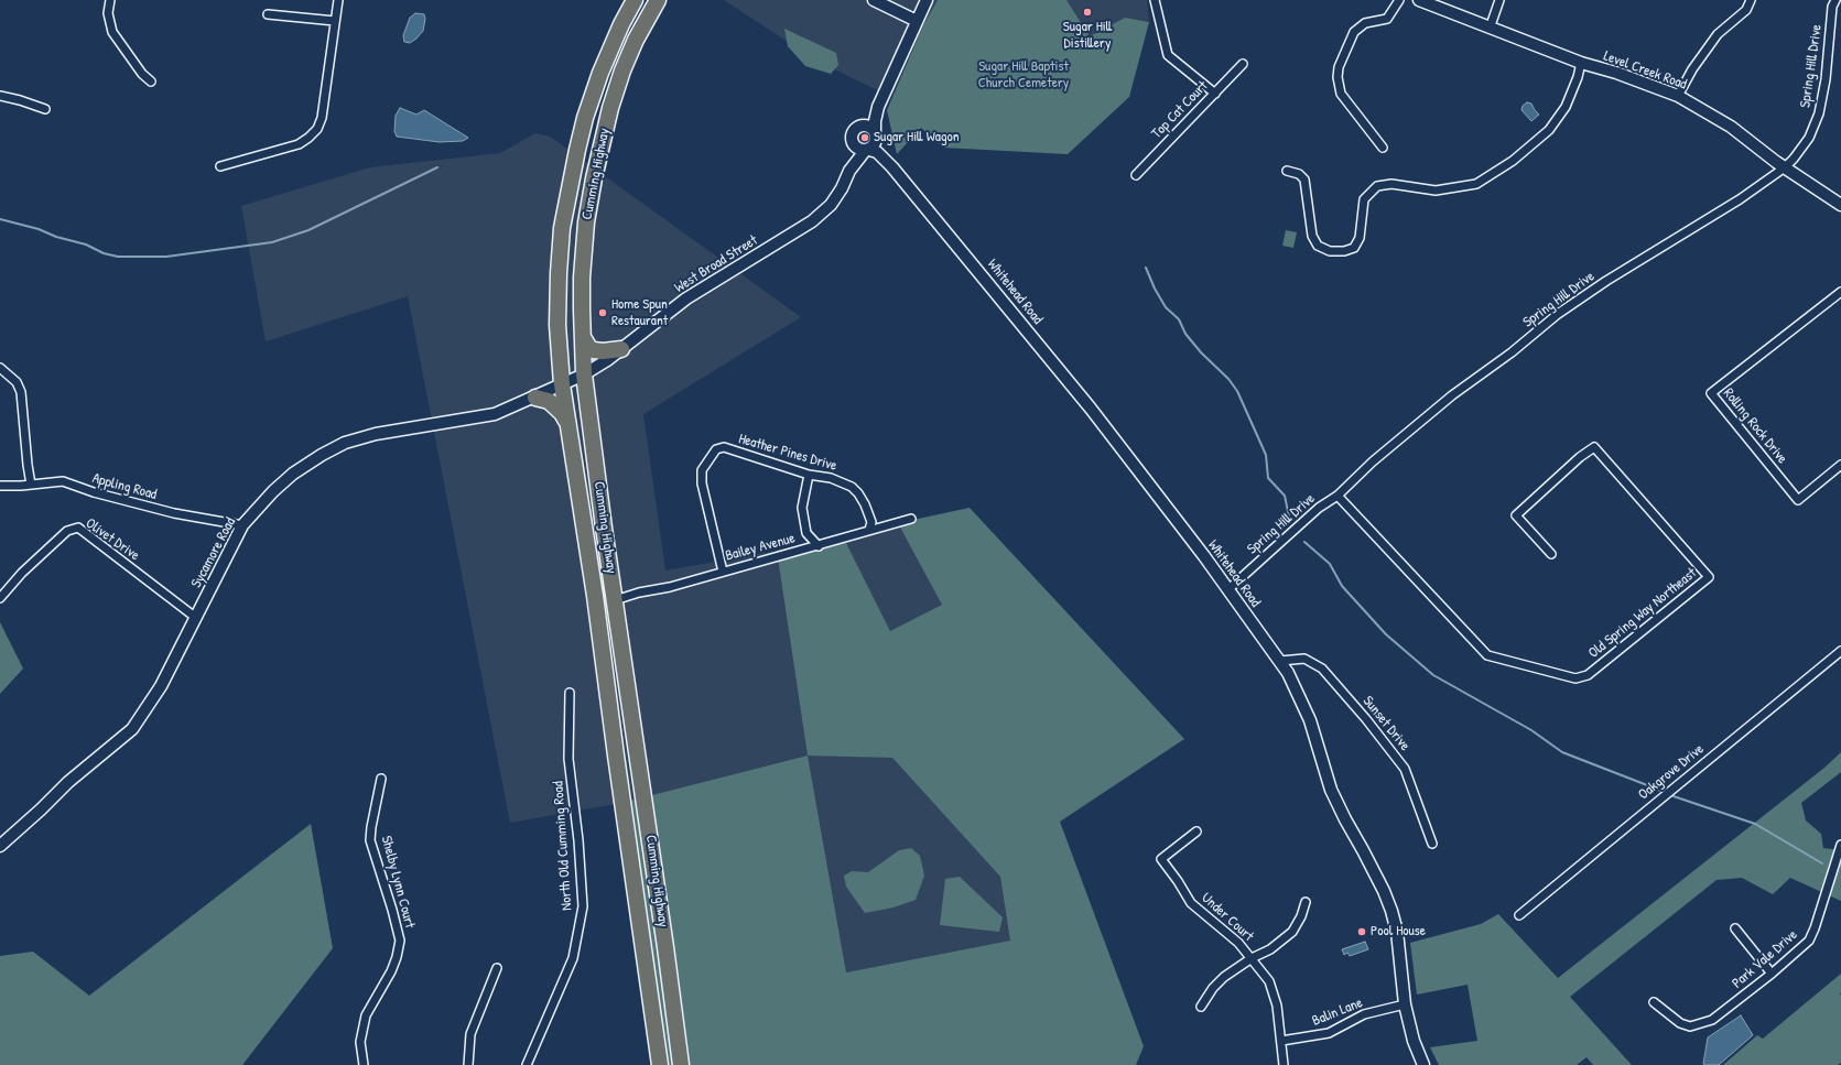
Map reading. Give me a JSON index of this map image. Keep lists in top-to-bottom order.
{
  "streets": {
    "highway": ["Cumming Highway"],
    "street": [
      "Spring Hill Drive",
      "Level Creek Road",
      "Top Cat Court",
      "West Broad Street",
      "Whitehead Road",
      "Rolling Rock Drive",
      "Heather Pines Drive",
      "Appling Road",
      "Olivet Drive",
      "Bailey Avenue",
      "Sycamore Road",
      "Old Spring Way Northeast",
      "Sunset Drive",
      "Oakgrove Drive",
      "North Old Cumming Road",
      "Shelby Lynn Court",
      "Under Court",
      "Park Vale Drive",
      "Balin Lane"
    ]
  },
  "crossings": [
    ["Spring Hill Drive", "Level Creek Road"],
    ["Spring Hill Drive", "Whitehead Road"],
    ["Spring Hill Drive", "Old Spring Way Northeast"],
    ["Cumming Highway", "West Broad Street"],
    ["Cumming Highway", "Bailey Avenue"],
    ["Cumming Highway", "Sycamore Road"],
    ["West Broad Street", "Whitehead Road"],
    ["West Broad Street", "Sycamore Road"],
    ["Whitehead Road", "Sunset Drive"],
    ["Whitehead Road", "Balin Lane"],
    ["Heather Pines Drive", "Bailey Avenue"],
    ["Appling Road", "Sycamore Road"],
    ["Olivet Drive", "Sycamore Road"],
    ["Under Court", "Balin Lane"]
  ],
  "parks": ["Sugar Hill Baptist Church Cemetery"],
  "places": [
    "Sugar Hill Distillery",
    "Sugar Hill Wagon",
    "Home Spun Restaurant",
    "Pool House"
  ]
}
